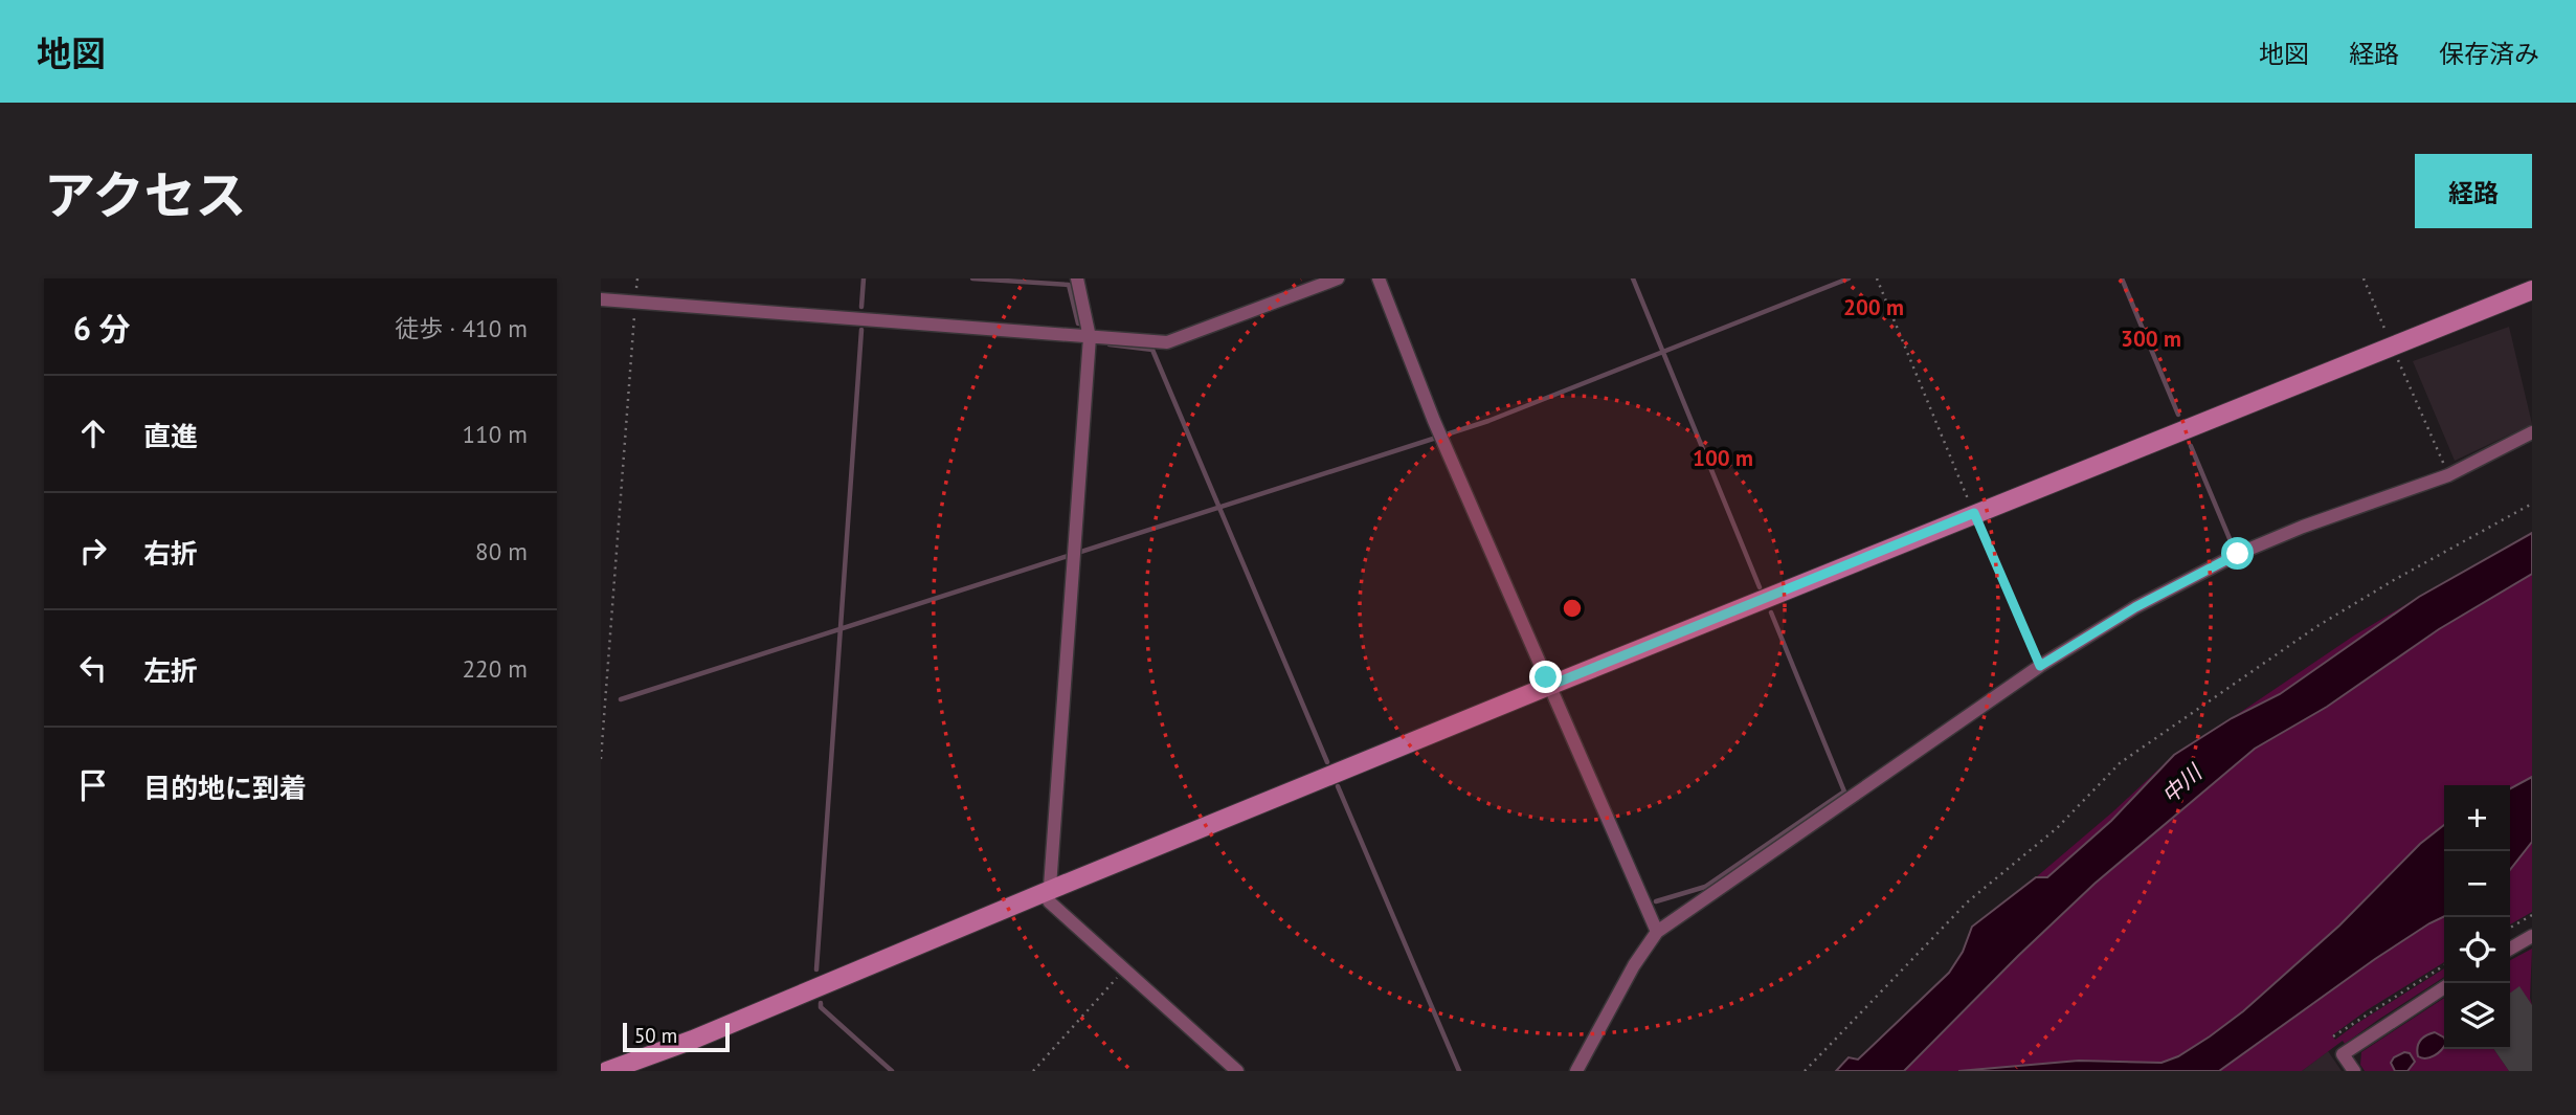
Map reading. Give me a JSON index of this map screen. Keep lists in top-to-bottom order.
{
  "water": ["中川"],
  "scale_bar": "50 m",
  "page": {
    "header": "地図",
    "nav": ["地図", "経路", "保存済み"],
    "title": "アクセス",
    "buttons": "経路",
    "heading": ["6 分", "徒歩 · 410 m"],
    "list": [
      ["直進", "110 m"],
      ["右折", "80 m"],
      ["左折", "220 m"],
      "目的地に到着"
    ],
    "map_buttons": ["+", "−"],
    "scale": "50 m"
  },
  "rings": ["200 m", "300 m", "100 m"]
}
